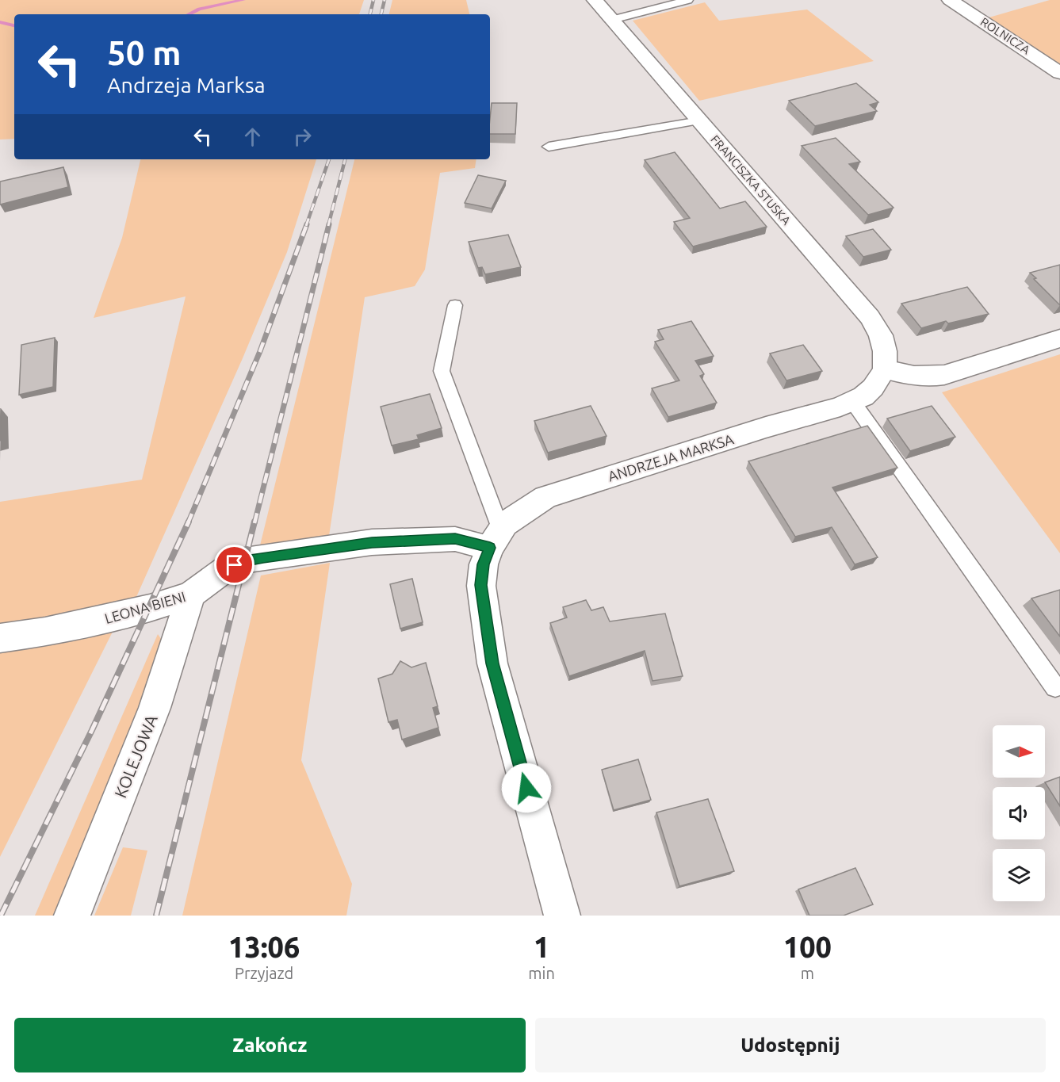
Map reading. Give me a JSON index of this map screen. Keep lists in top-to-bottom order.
{
  "streets": {
    "street": [
      "ROLNICZA",
      "FRANCISZKA STUSKA",
      "ANDRZEJA MARKSA",
      "LEONA BIENI",
      "KOLEJOWA"
    ]
  },
  "crossings": [
    ["FRANCISZKA STUSKA", "ANDRZEJA MARKSA"],
    ["ANDRZEJA MARKSA", "LEONA BIENI"],
    ["LEONA BIENI", "KOLEJOWA"]
  ],
  "north": "right",
  "page": {
    "turn": ["50 m", "Andrzeja Marksa"],
    "eta": [
      "13:06",
      "Przyjazd",
      "1",
      "min",
      "100",
      "m"
    ],
    "buttons": ["Zakończ", "Udostępnij"]
  }
}
